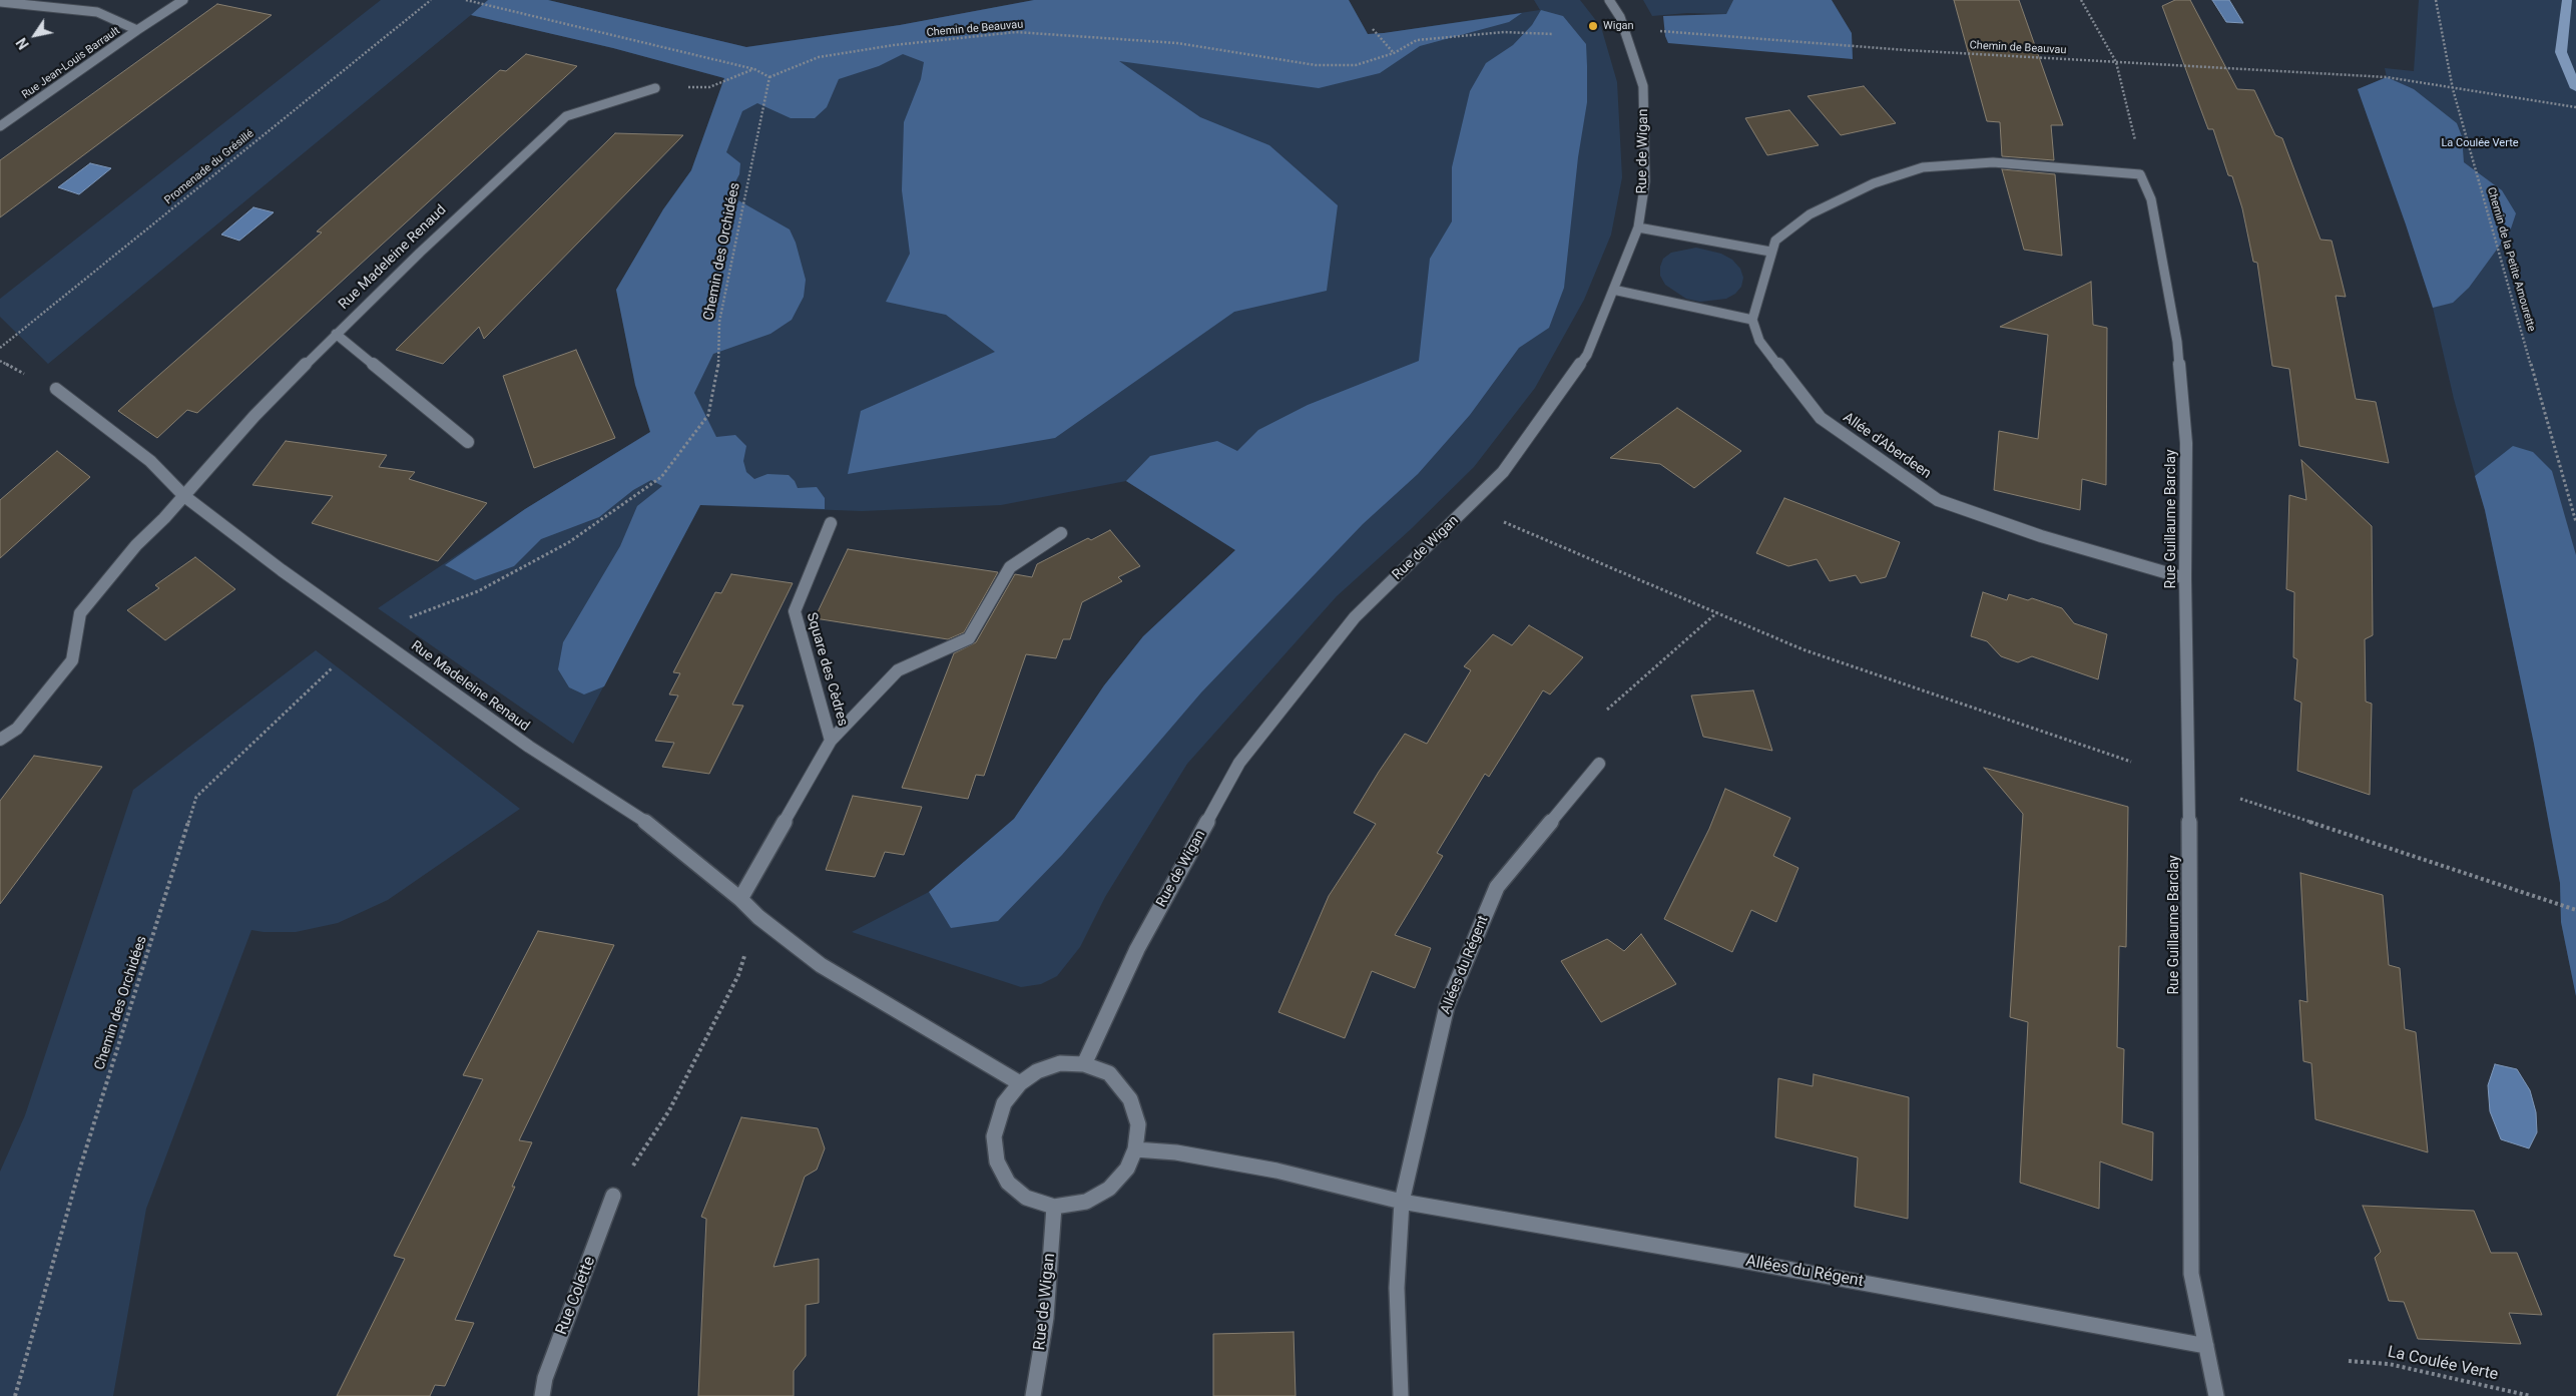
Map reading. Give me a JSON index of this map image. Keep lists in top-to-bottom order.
{
  "streets": {
    "street": [
      "Rue Jean-Louis Barrault",
      "Rue de Wigan",
      "Rue Madeleine Renaud",
      "Allée d'Aberdeen",
      "Rue Guillaume Barclay",
      "Square des Cèdres",
      "Allées du Régent",
      "Rue Colette"
    ],
    "path": [
      "Chemin de Beauvau",
      "Promenade du Grésillé",
      "Chemin des Orchidées",
      "Chemin de la Petite Amourette",
      "La Coulée Verte"
    ]
  },
  "crossings": [
    ["Chemin de Beauvau", "Chemin des Orchidées"],
    ["Chemin de Beauvau", "Chemin de la Petite Amourette"],
    ["Rue de Wigan", "Rue Madeleine Renaud"],
    ["Rue de Wigan", "Allées du Régent"],
    ["Rue Madeleine Renaud", "Square des Cèdres"],
    ["Rue Madeleine Renaud", "Allées du Régent"],
    ["Allée d'Aberdeen", "Rue Guillaume Barclay"],
    ["Rue Guillaume Barclay", "Allées du Régent"]
  ],
  "parks": ["La Coulée Verte"],
  "places": ["Wigan"],
  "north": "bottom left"
}
